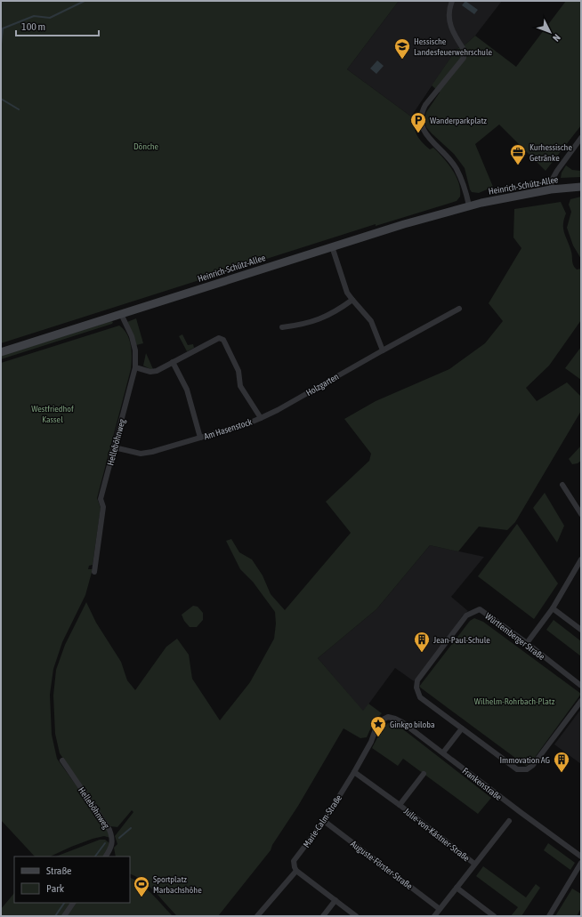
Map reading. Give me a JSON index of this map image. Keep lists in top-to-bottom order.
{
  "streets": {
    "main road": ["Heinrich-Schütz-Allee"],
    "street": [
      "Holzgarten",
      "Am Hasenstock",
      "Helleböhnweg",
      "Württemberger Straße",
      "Frankenstraße",
      "Marie-Calm-Straße",
      "Julie-von-Kästner-Straße",
      "Auguste-Förster-Straße"
    ]
  },
  "crossings": [
    ["Heinrich-Schütz-Allee", "Helleböhnweg"],
    ["Holzgarten", "Am Hasenstock"],
    ["Am Hasenstock", "Helleböhnweg"],
    ["Frankenstraße", "Marie-Calm-Straße"],
    ["Marie-Calm-Straße", "Julie-von-Kästner-Straße"],
    ["Marie-Calm-Straße", "Auguste-Förster-Straße"]
  ],
  "parks": ["Dönche", "Westfriedhof Kassel", "Wilhelm-Rohrbach-Platz"],
  "places": {
    "school or university": ["Hessische Landesfeuerwehrschule"],
    "parking": ["Wanderparkplatz"],
    "office": ["Kurhessische Getränke"],
    "building": ["Jean-Paul-Schule", "Immovation AG"],
    "place": ["Ginkgo biloba"],
    "sports": ["Sportplatz Marbachshöhe"]
  },
  "legend": ["Straße", "Park"],
  "scale_bar": "100 m",
  "north": "bottom right"
}
